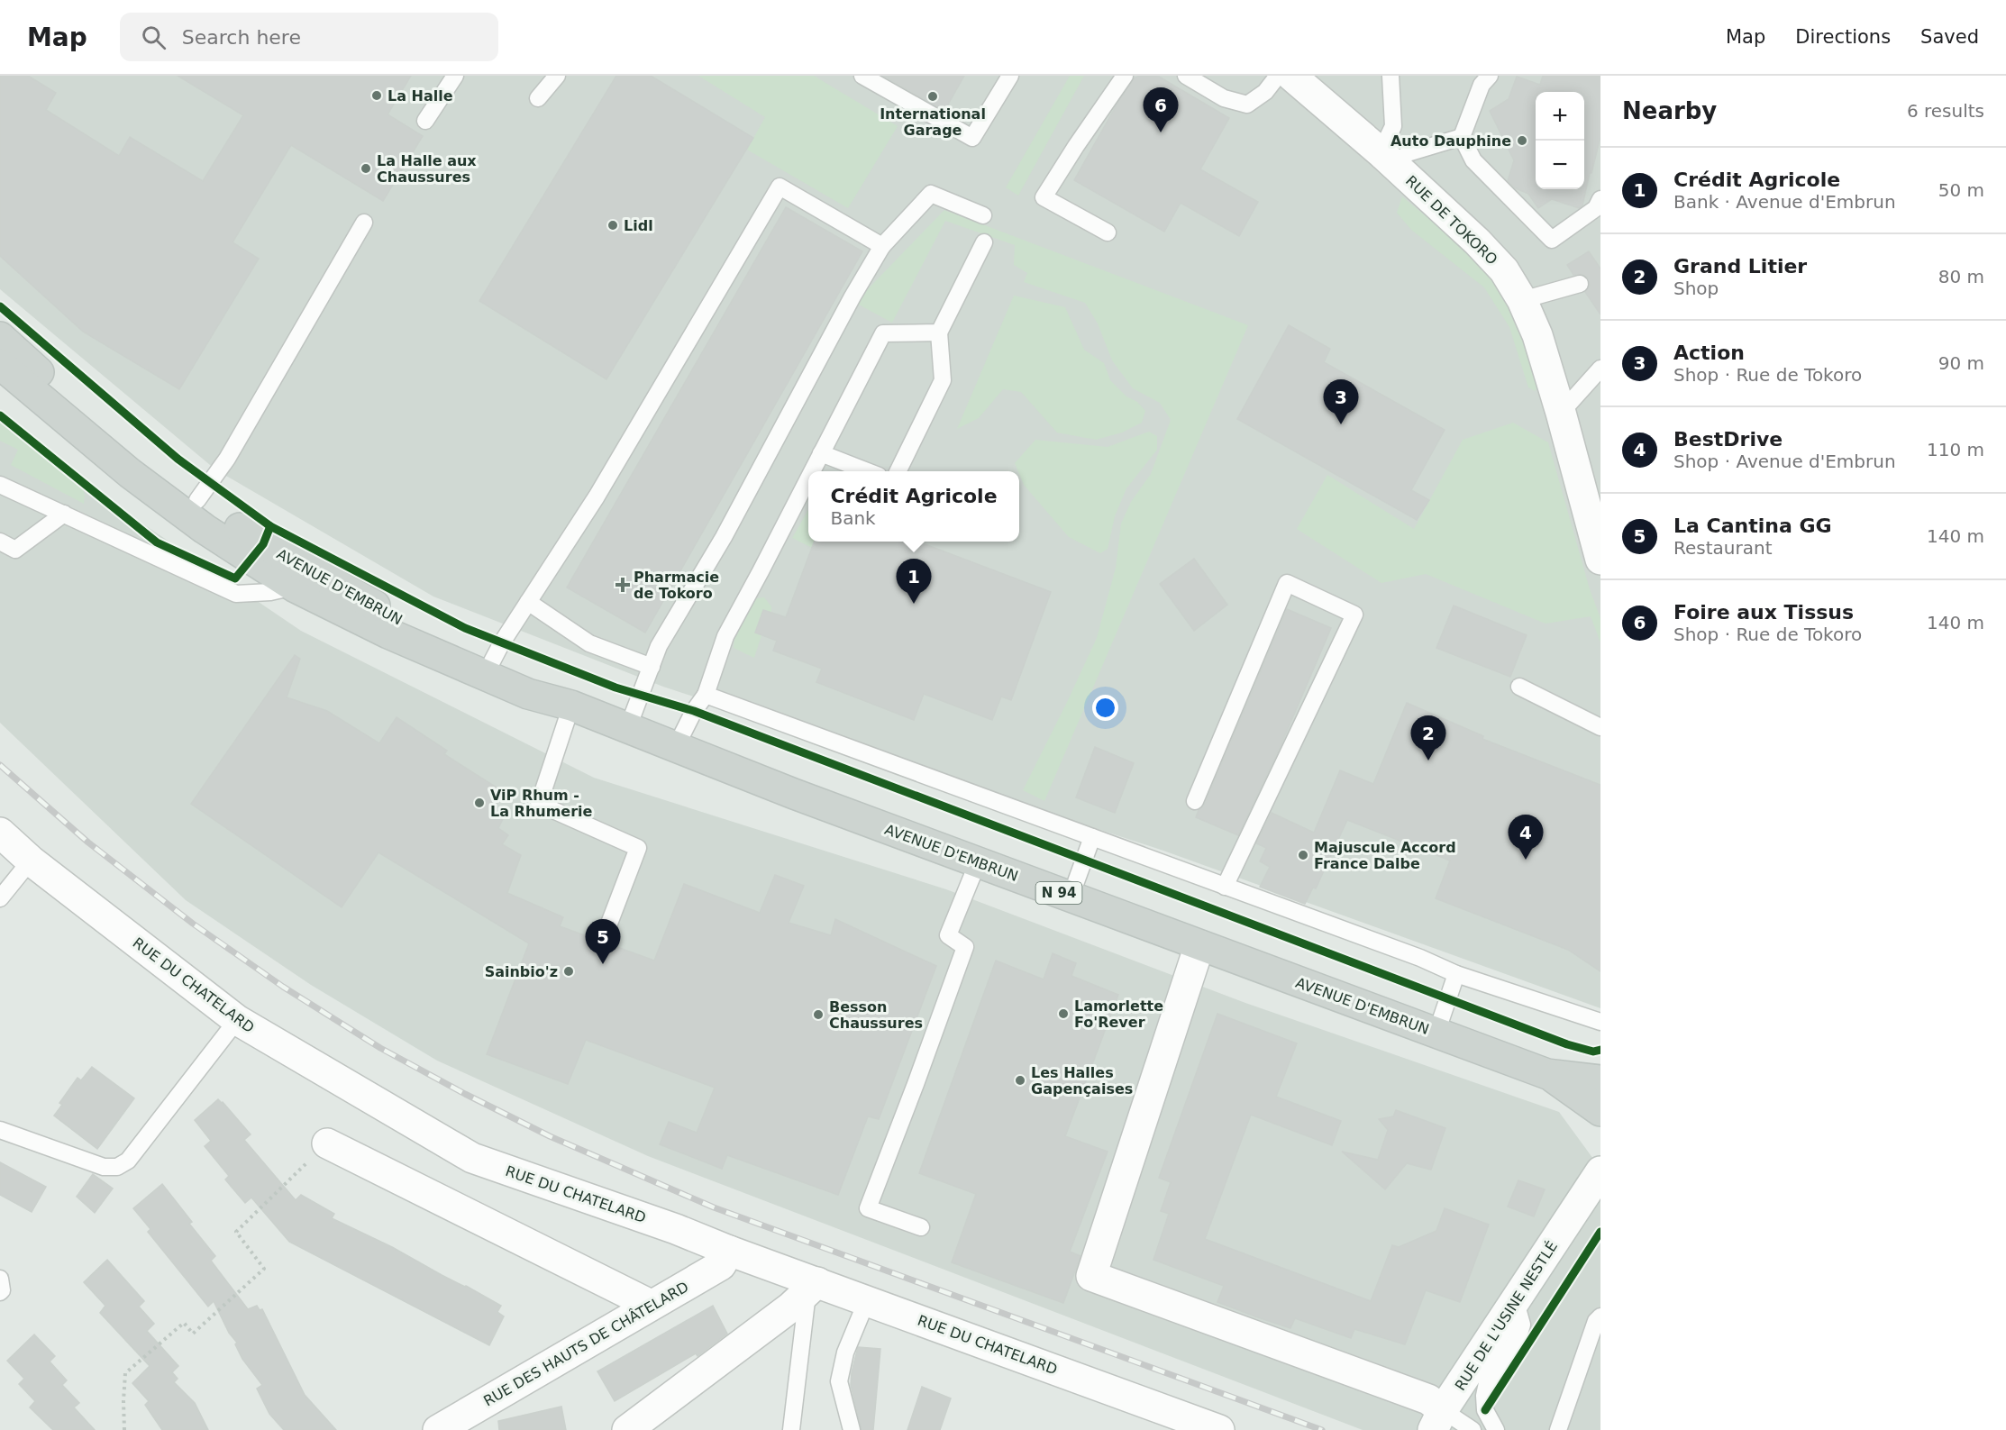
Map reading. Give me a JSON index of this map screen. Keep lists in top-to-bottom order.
{
  "streets": {
    "main road": ["AVENUE D'EMBRUN", "N 94"],
    "street": [
      "RUE DE TOKORO",
      "RUE DU CHATELARD",
      "RUE DE L'USINE NESTLÉ",
      "RUE DES HAUTS DE CHÂTELARD"
    ]
  },
  "crossings": [
    ["RUE DU CHATELARD", "RUE DES HAUTS DE CHÂTELARD"]
  ],
  "places": {
    "other": [
      "La Halle",
      "International Garage",
      "Auto Dauphine",
      "La Halle aux Chaussures",
      "Lidl",
      "ViP Rhum - La Rhumerie",
      "Majuscule Accord France Dalbe",
      "Sainbio'z",
      "Lamorlette Fo'Rever",
      "Besson Chaussures",
      "Les Halles Gapençaises"
    ],
    "health": ["Pharmacie de Tokoro"]
  },
  "page": {
    "header": "Map",
    "search": "Search here",
    "nav": ["Map", "Directions", "Saved"],
    "heading": ["Nearby", "6 results"],
    "pins": [
      "6",
      "3",
      "1",
      "2",
      "4",
      "5"
    ],
    "map_buttons": ["+", "−"],
    "list": [
      {
        "mark": "1",
        "name": "Crédit Agricole",
        "note": "Bank · Avenue d'Embrun",
        "value": "50 m"
      },
      {
        "mark": "2",
        "name": "Grand Litier",
        "note": "Shop",
        "value": "80 m"
      },
      {
        "mark": "3",
        "name": "Action",
        "note": "Shop · Rue de Tokoro",
        "value": "90 m"
      },
      {
        "mark": "4",
        "name": "BestDrive",
        "note": "Shop · Avenue d'Embrun",
        "value": "110 m"
      },
      {
        "mark": "5",
        "name": "La Cantina GG",
        "note": "Restaurant",
        "value": "140 m"
      },
      {
        "mark": "6",
        "name": "Foire aux Tissus",
        "note": "Shop · Rue de Tokoro",
        "value": "140 m"
      }
    ],
    "popup": ["Crédit Agricole", "Bank"]
  }
}
